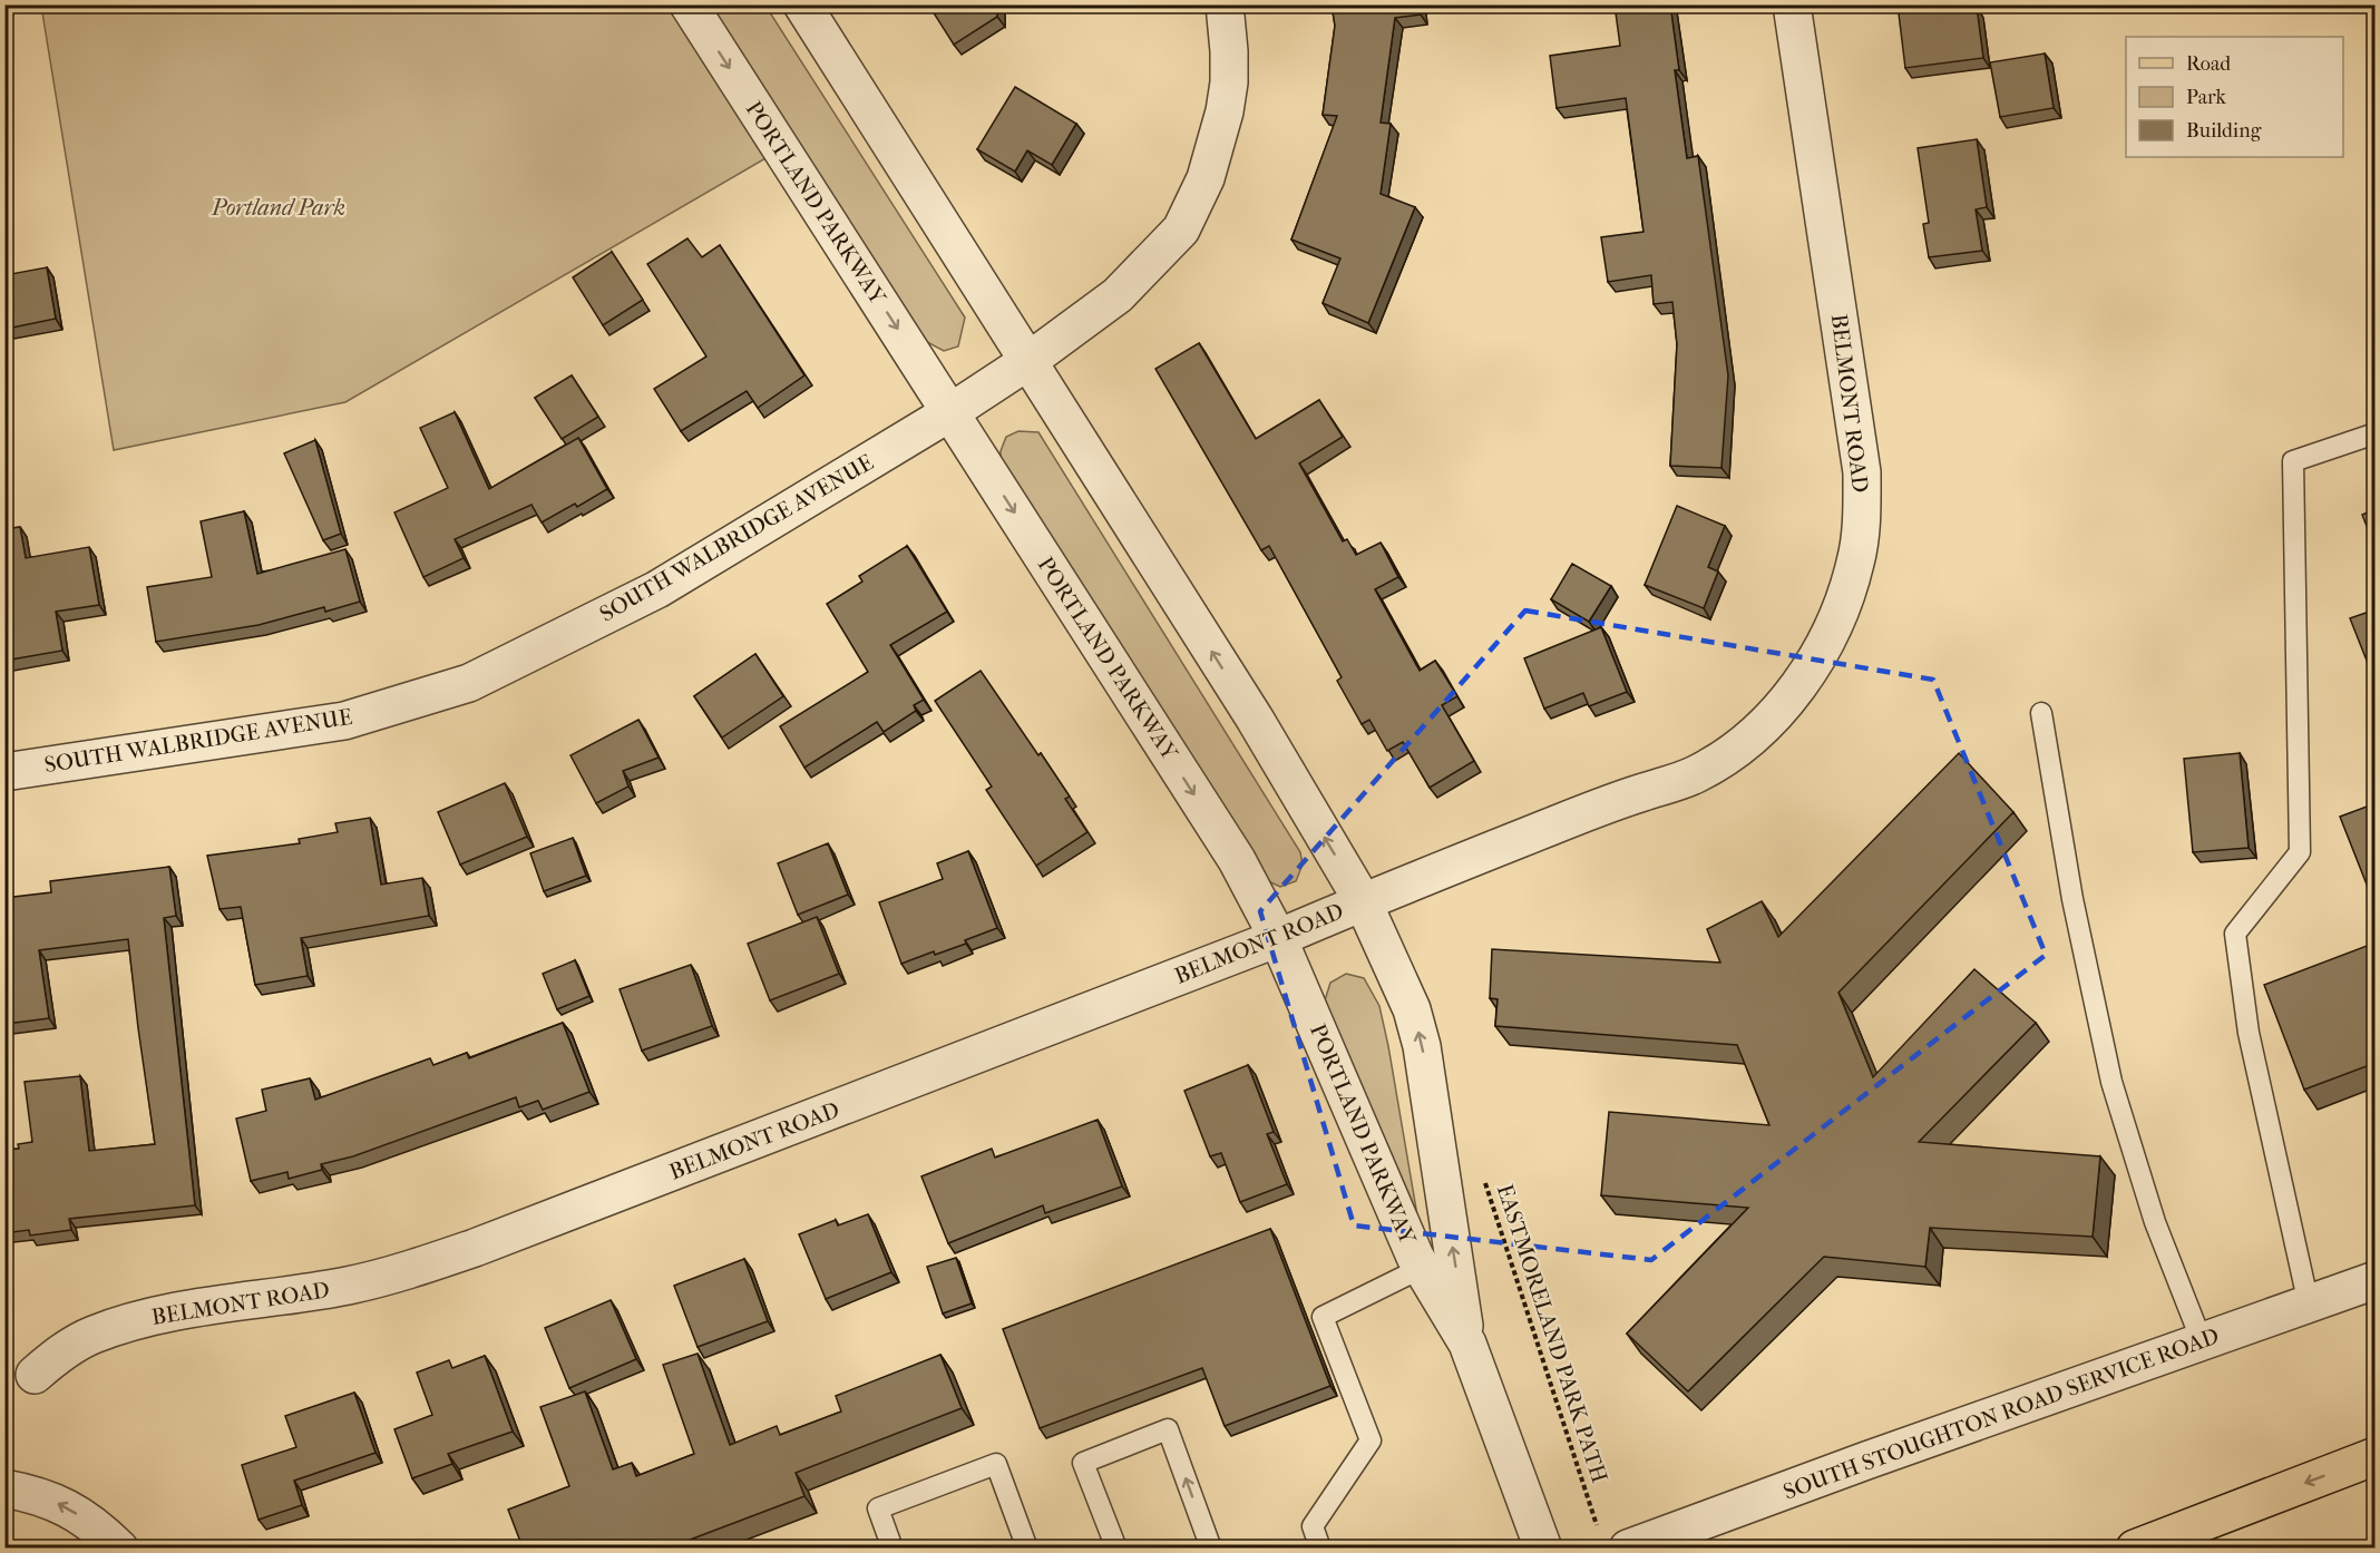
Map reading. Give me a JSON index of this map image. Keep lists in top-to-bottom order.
{
  "streets": {
    "street": [
      "PORTLAND PARKWAY",
      "BELMONT ROAD",
      "SOUTH WALBRIDGE AVENUE",
      "SOUTH STOUGHTON ROAD SERVICE ROAD"
    ],
    "path": ["EASTMORELAND PARK PATH"]
  },
  "crossings": [
    ["PORTLAND PARKWAY", "BELMONT ROAD"],
    ["PORTLAND PARKWAY", "SOUTH WALBRIDGE AVENUE"],
    ["EASTMORELAND PARK PATH", "SOUTH STOUGHTON ROAD SERVICE ROAD"]
  ],
  "parks": ["Portland Park"],
  "legend": ["Road", "Park", "Building"]
}
